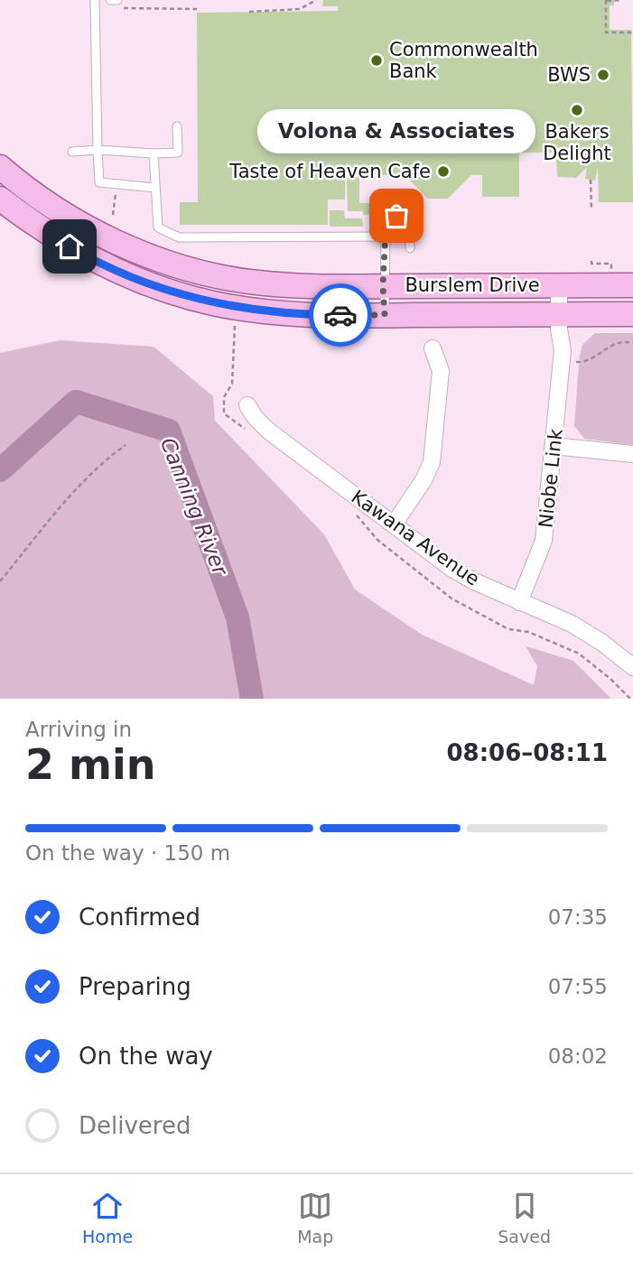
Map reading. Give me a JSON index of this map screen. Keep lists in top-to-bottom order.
{
  "streets": {
    "main road": ["Burslem Drive"],
    "street": ["Niobe Link", "Kawana Avenue"]
  },
  "crossings": [
    ["Burslem Drive", "Niobe Link"],
    ["Niobe Link", "Kawana Avenue"]
  ],
  "water": ["Canning River"],
  "places": [
    "Commonwealth Bank",
    "BWS",
    "Bakers Delight",
    "Taste of Heaven Cafe",
    "Volona & Associates"
  ],
  "page": {
    "bubble": "Volona & Associates",
    "heading": ["2 min", "Arriving in", "08:06–08:11"],
    "bar": "On the way · 150 m",
    "list": [
      ["Confirmed", "07:35"],
      ["Preparing", "07:55"],
      ["On the way", "08:02"],
      "Delivered"
    ],
    "tabs": ["Home", "Map", "Saved"]
  }
}
